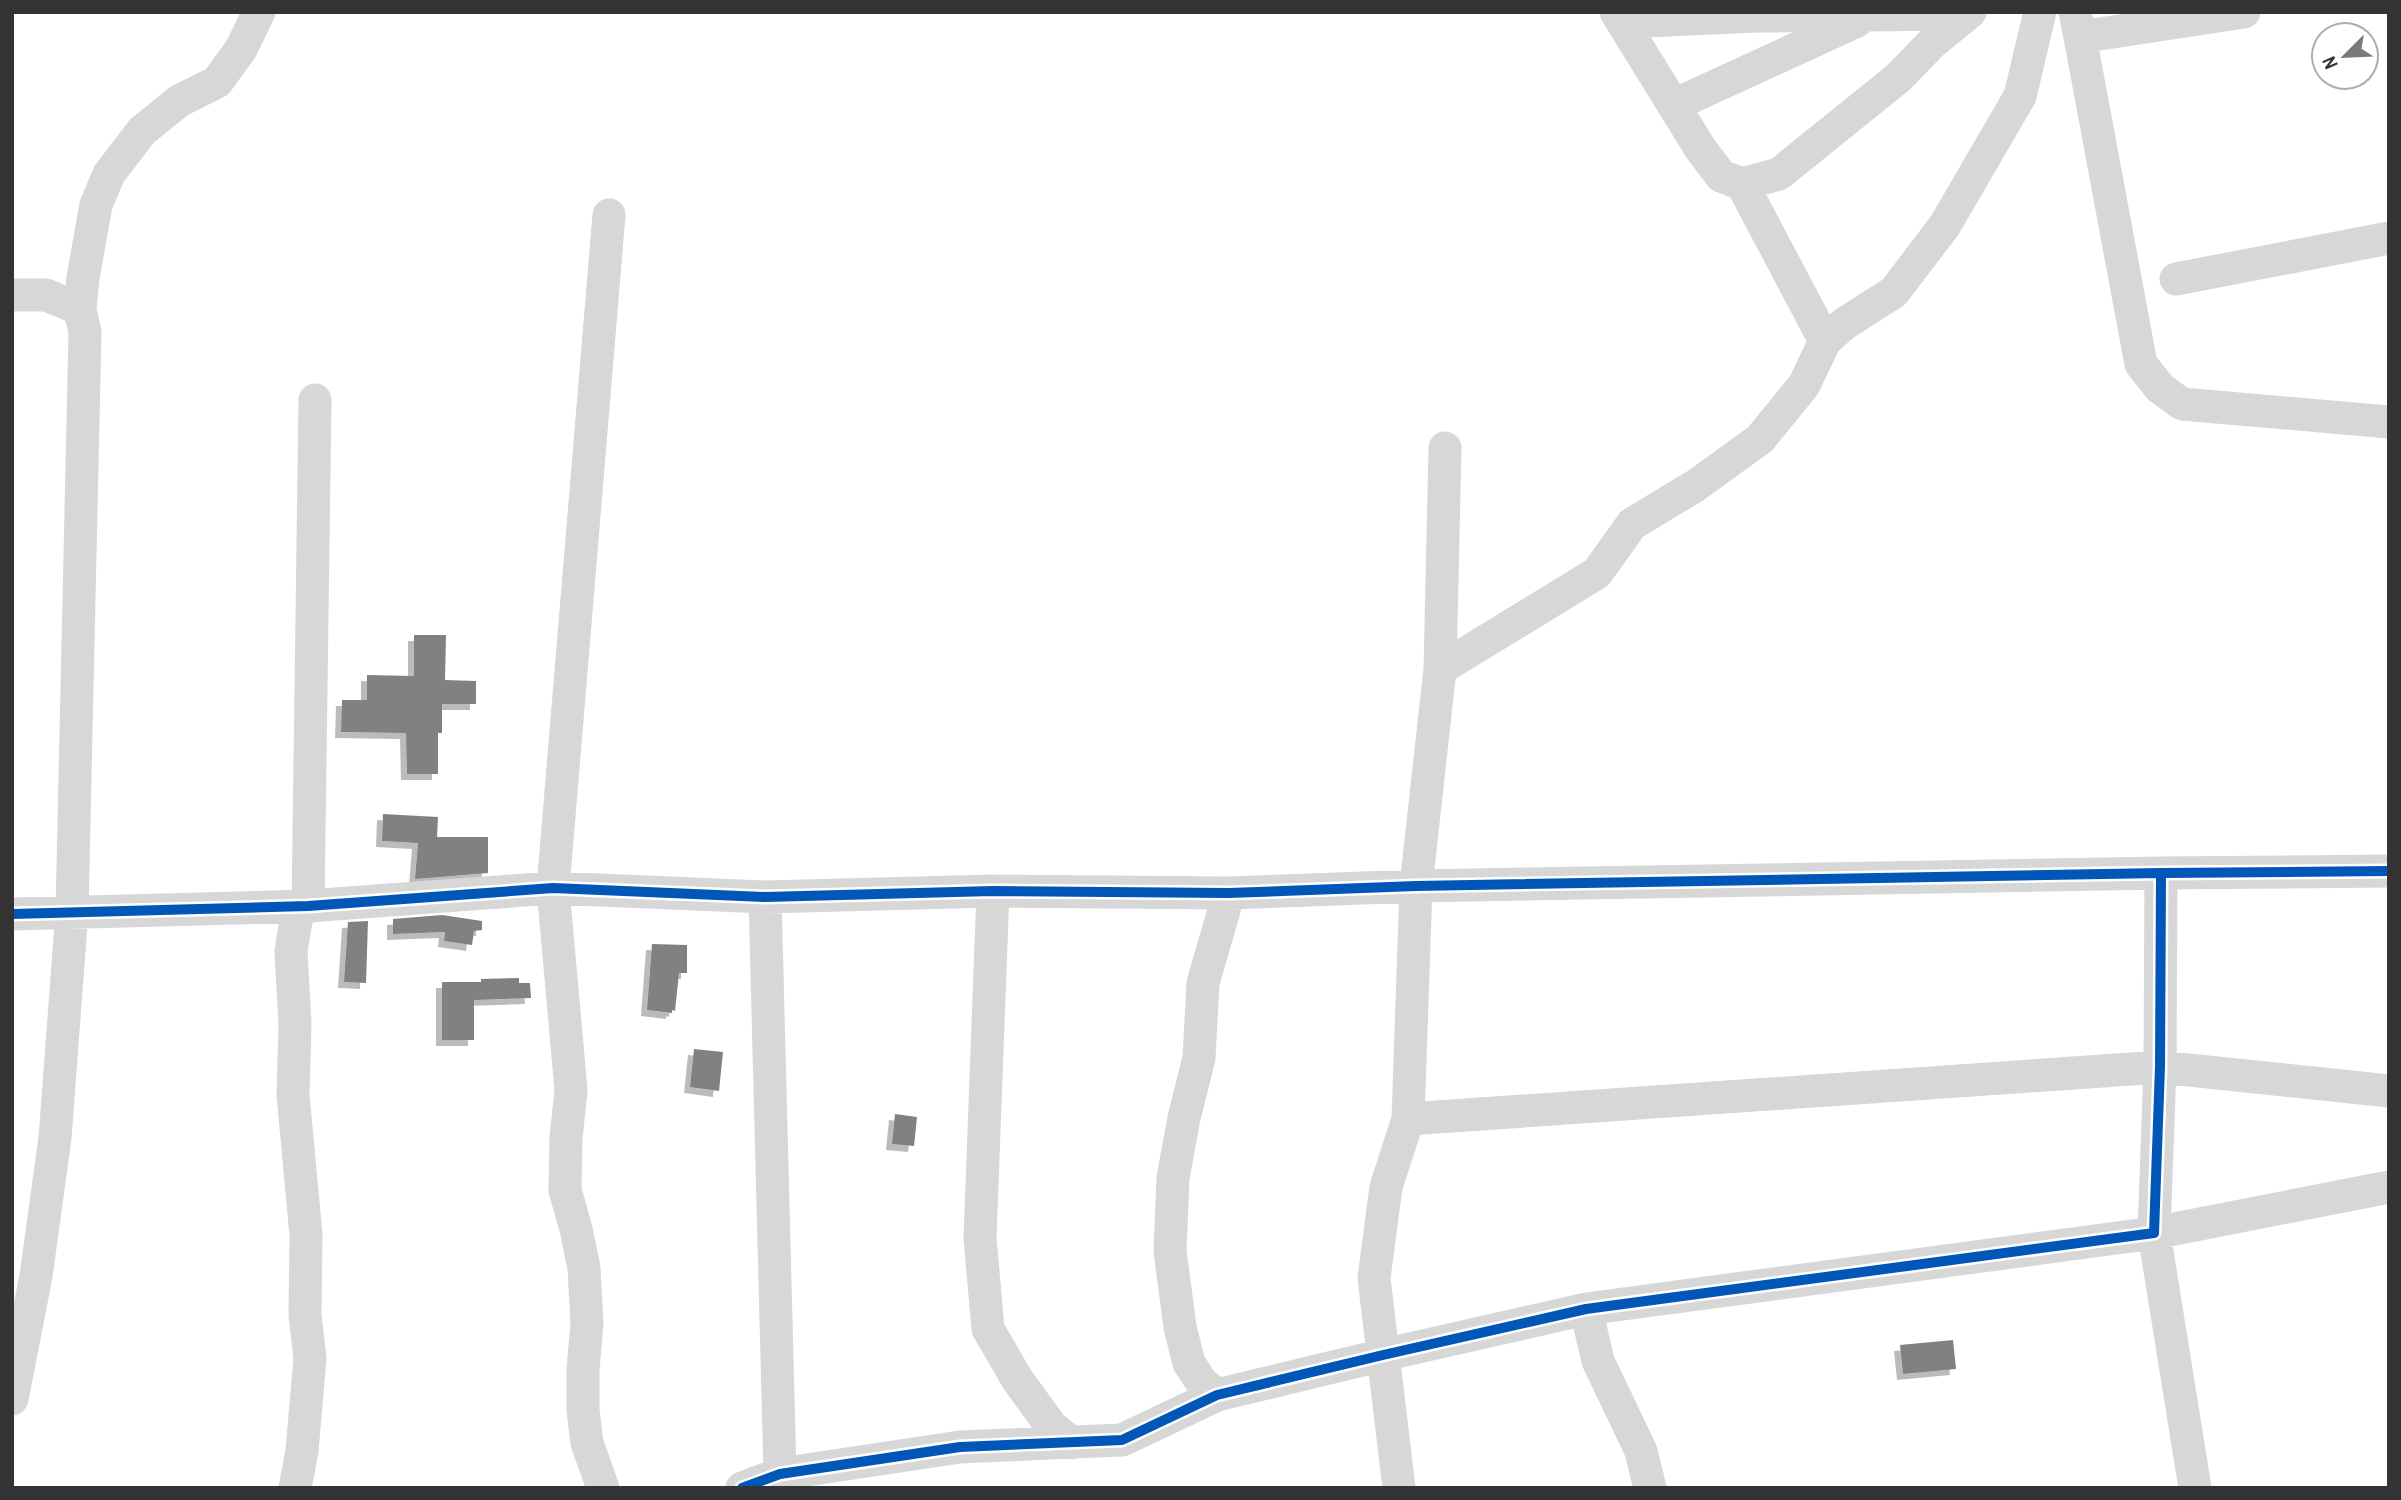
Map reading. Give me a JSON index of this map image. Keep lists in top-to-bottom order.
{
  "north": "bottom left"
}
